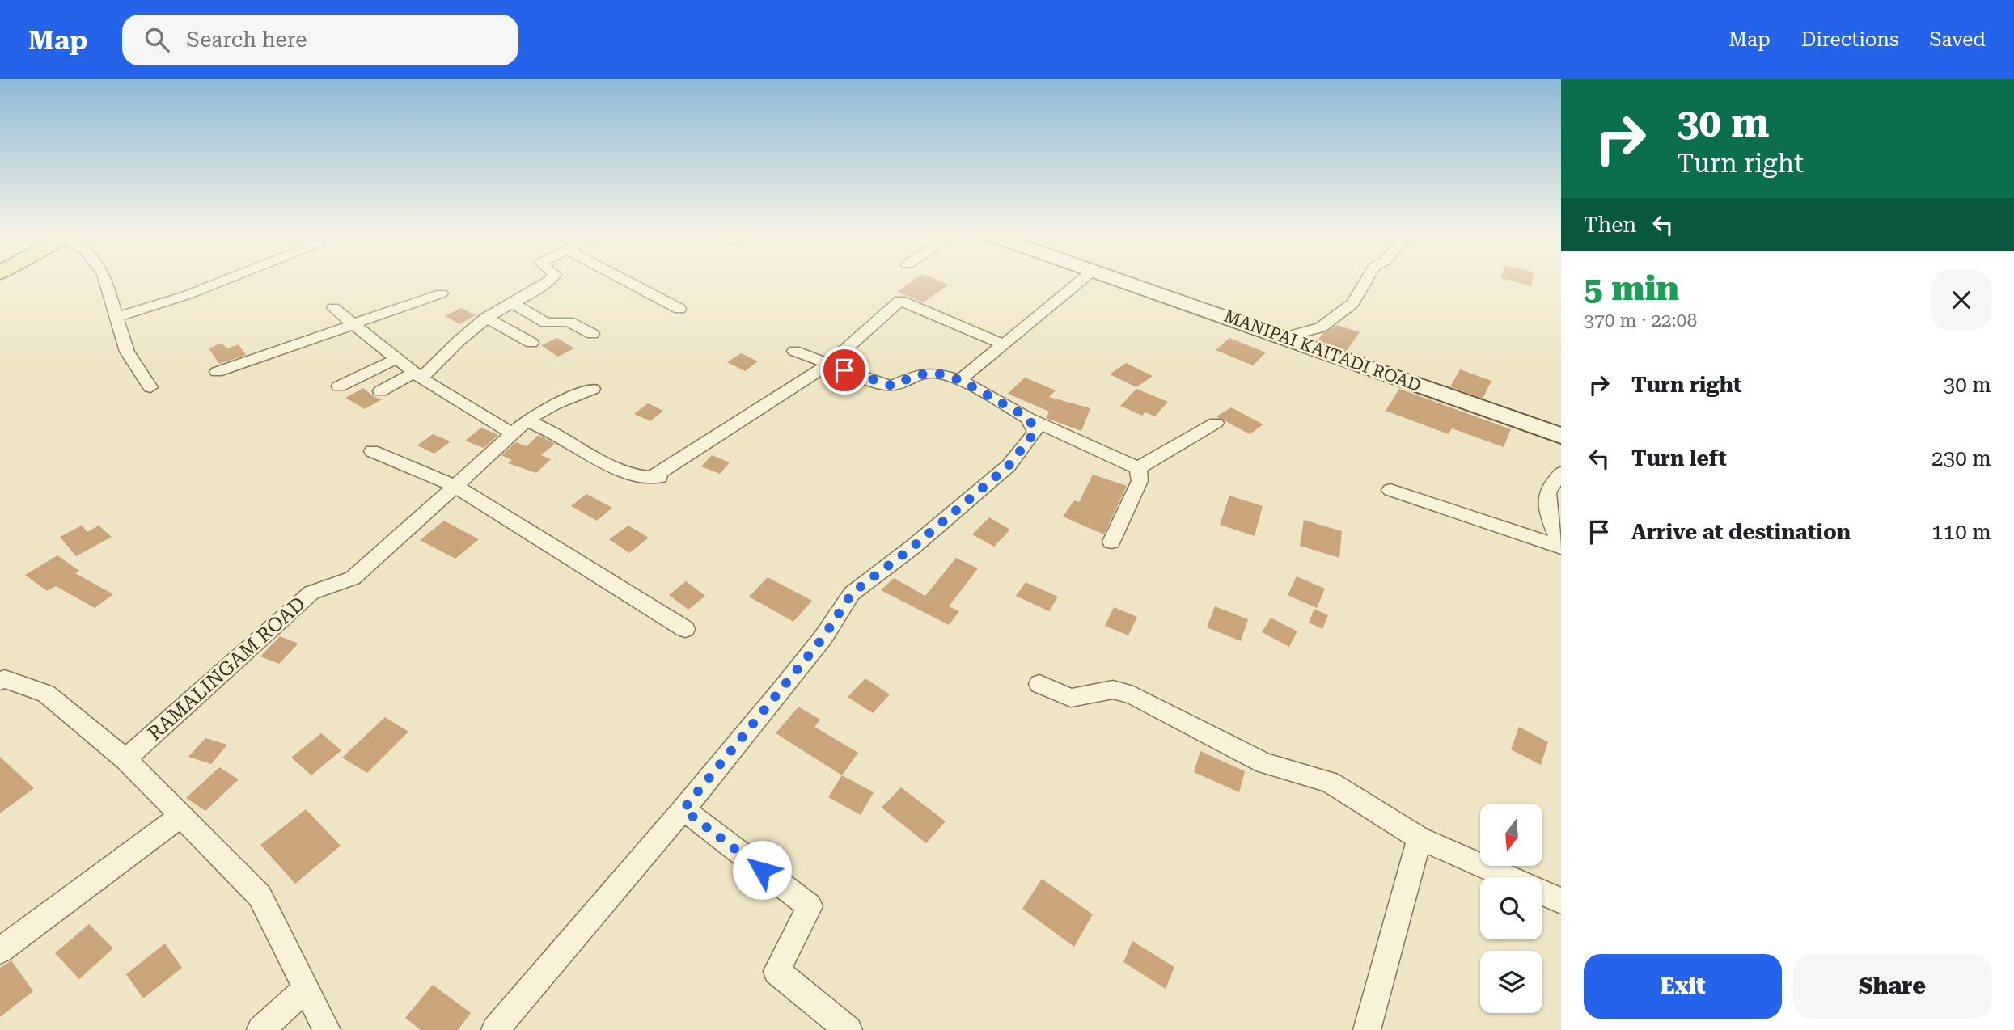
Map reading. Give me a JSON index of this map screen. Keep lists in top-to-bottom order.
{
  "streets": {
    "main road": ["MANIPAI KAITADI ROAD"],
    "street": ["RAMALINGAM ROAD"]
  },
  "north": "bottom",
  "page": {
    "header": "Map",
    "search": "Search here",
    "nav": ["Map", "Directions", "Saved"],
    "turn": ["30 m", "Turn right"],
    "then": "Then",
    "heading": ["5 min", "370 m · 22:08"],
    "list": [
      {
        "name": "Turn right",
        "value": "30 m"
      },
      {
        "name": "Turn left",
        "value": "230 m"
      },
      {
        "name": "Arrive at destination",
        "value": "110 m"
      }
    ],
    "buttons": ["Exit", "Share"]
  }
}
